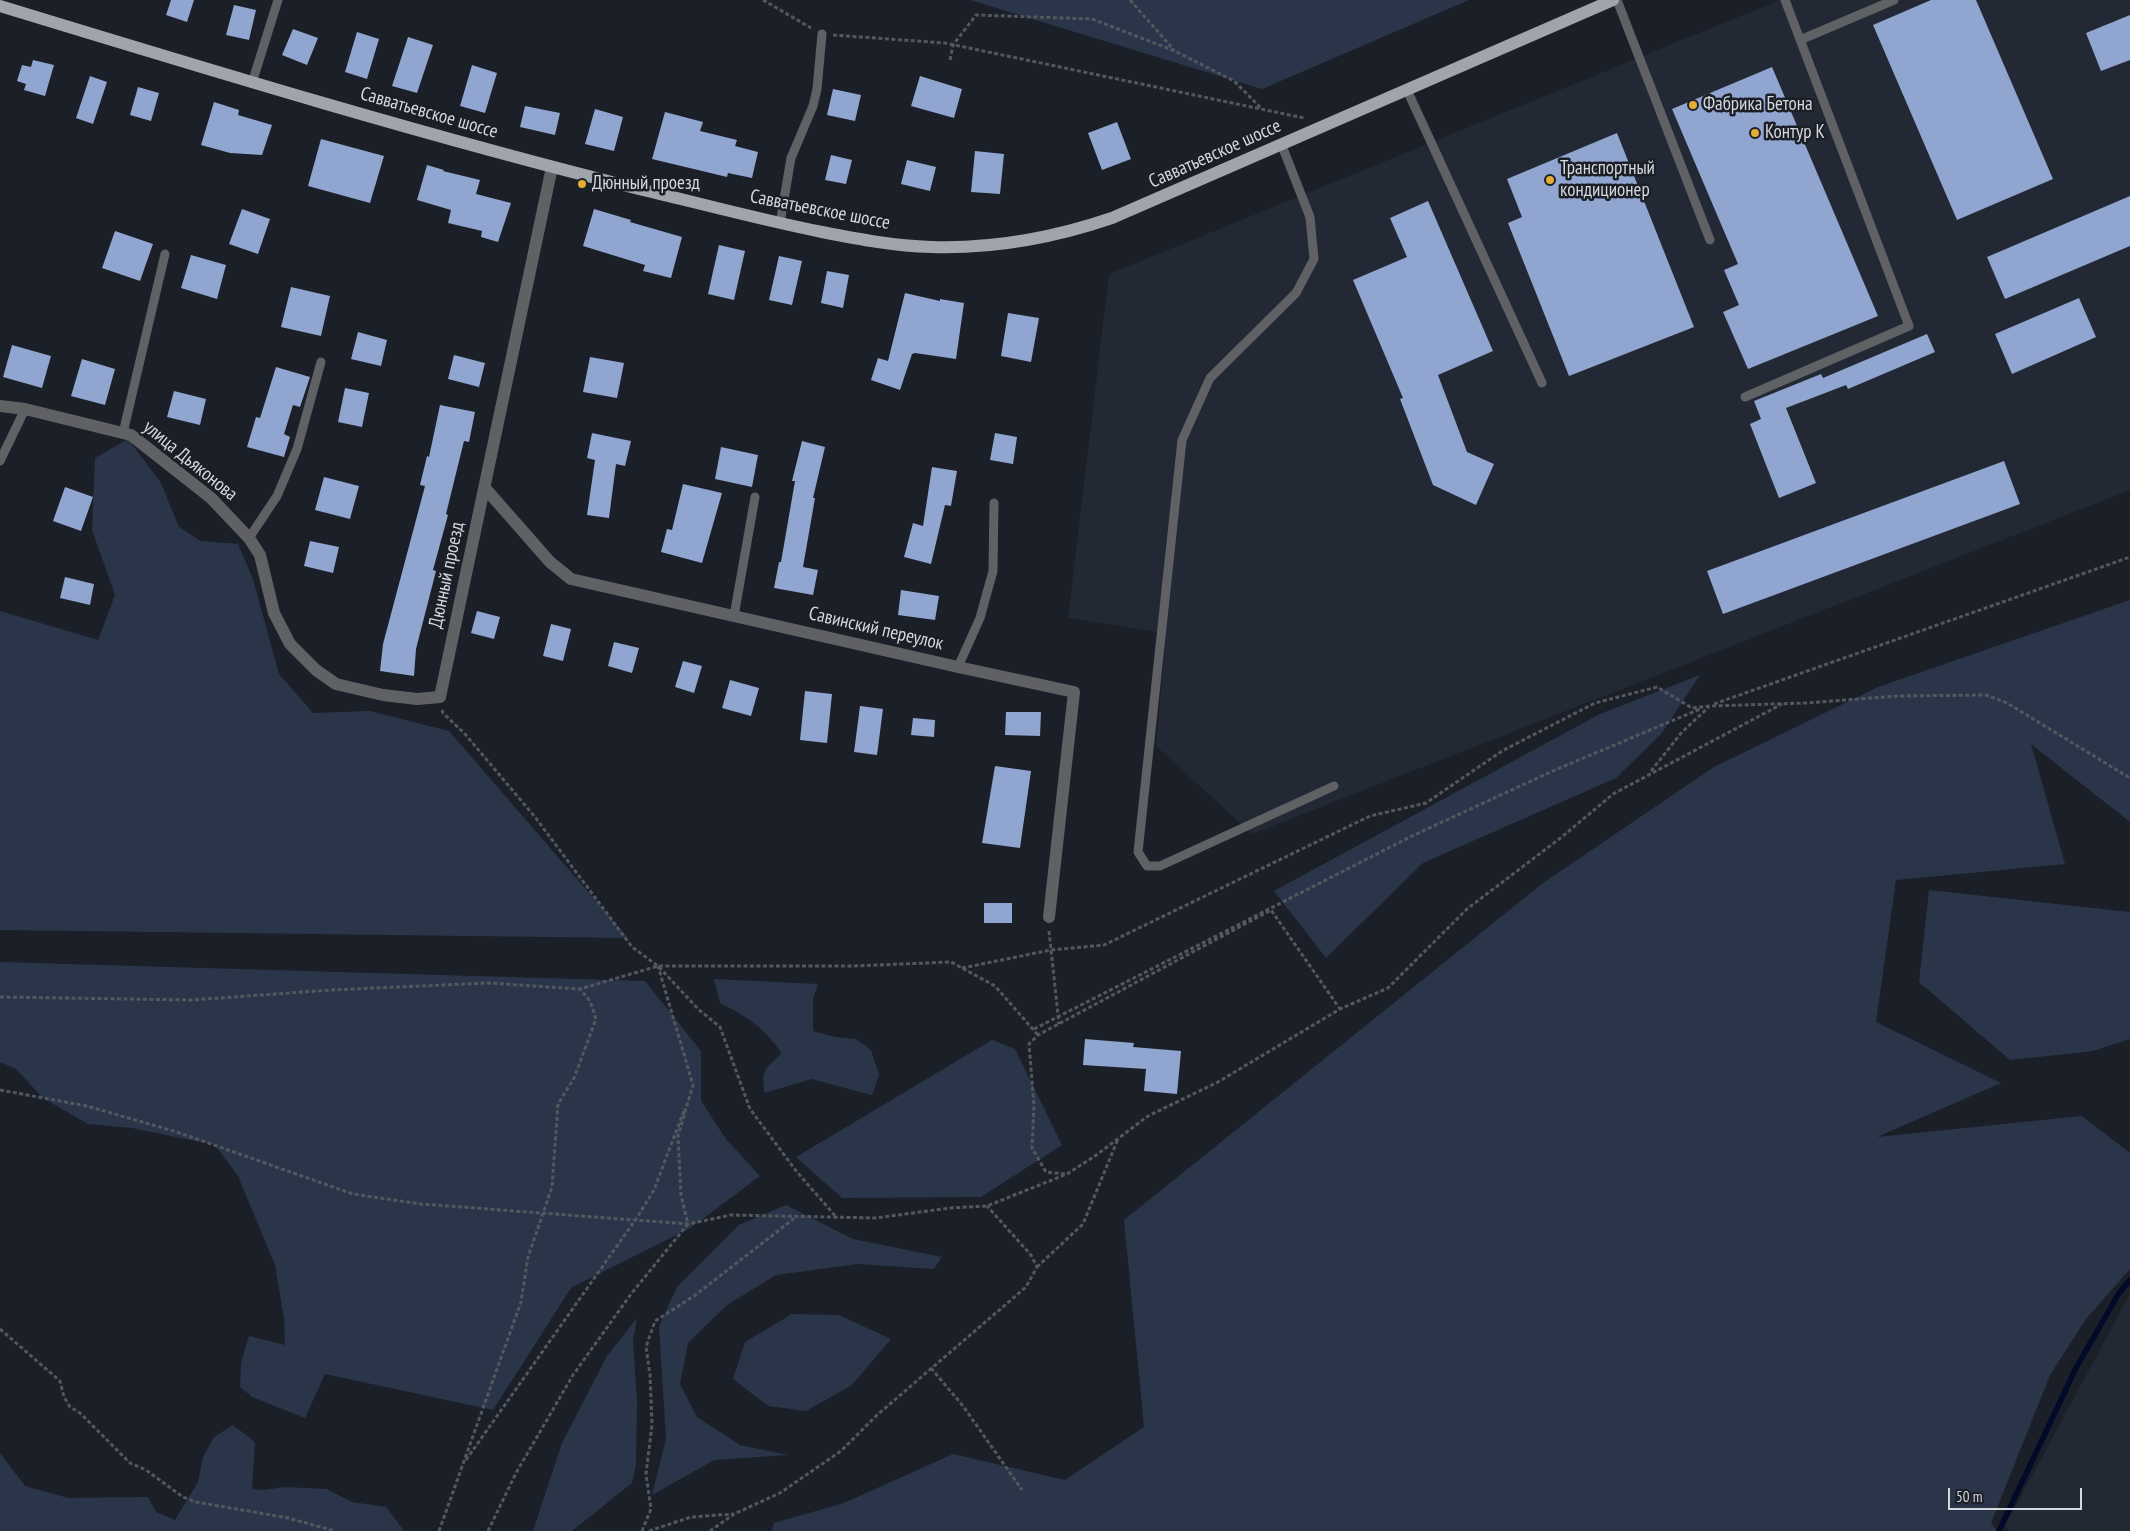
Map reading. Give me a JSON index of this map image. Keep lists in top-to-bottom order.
{
  "streets": {
    "main road": ["Савватьевское шоссе"],
    "street": ["улица Дьяконова", "Дюнный проезд", "Савинский переулок"]
  },
  "crossings": [
    ["Савватьевское шоссе", "Дюнный проезд"],
    ["улица Дьяконова", "Дюнный проезд"],
    ["Дюнный проезд", "Савинский переулок"]
  ],
  "places": [
    "Фабрика Бетона",
    "Контур К",
    "Транспортный кондиционер",
    "Дюнный проезд"
  ],
  "scale_bar": "50 m"
}
